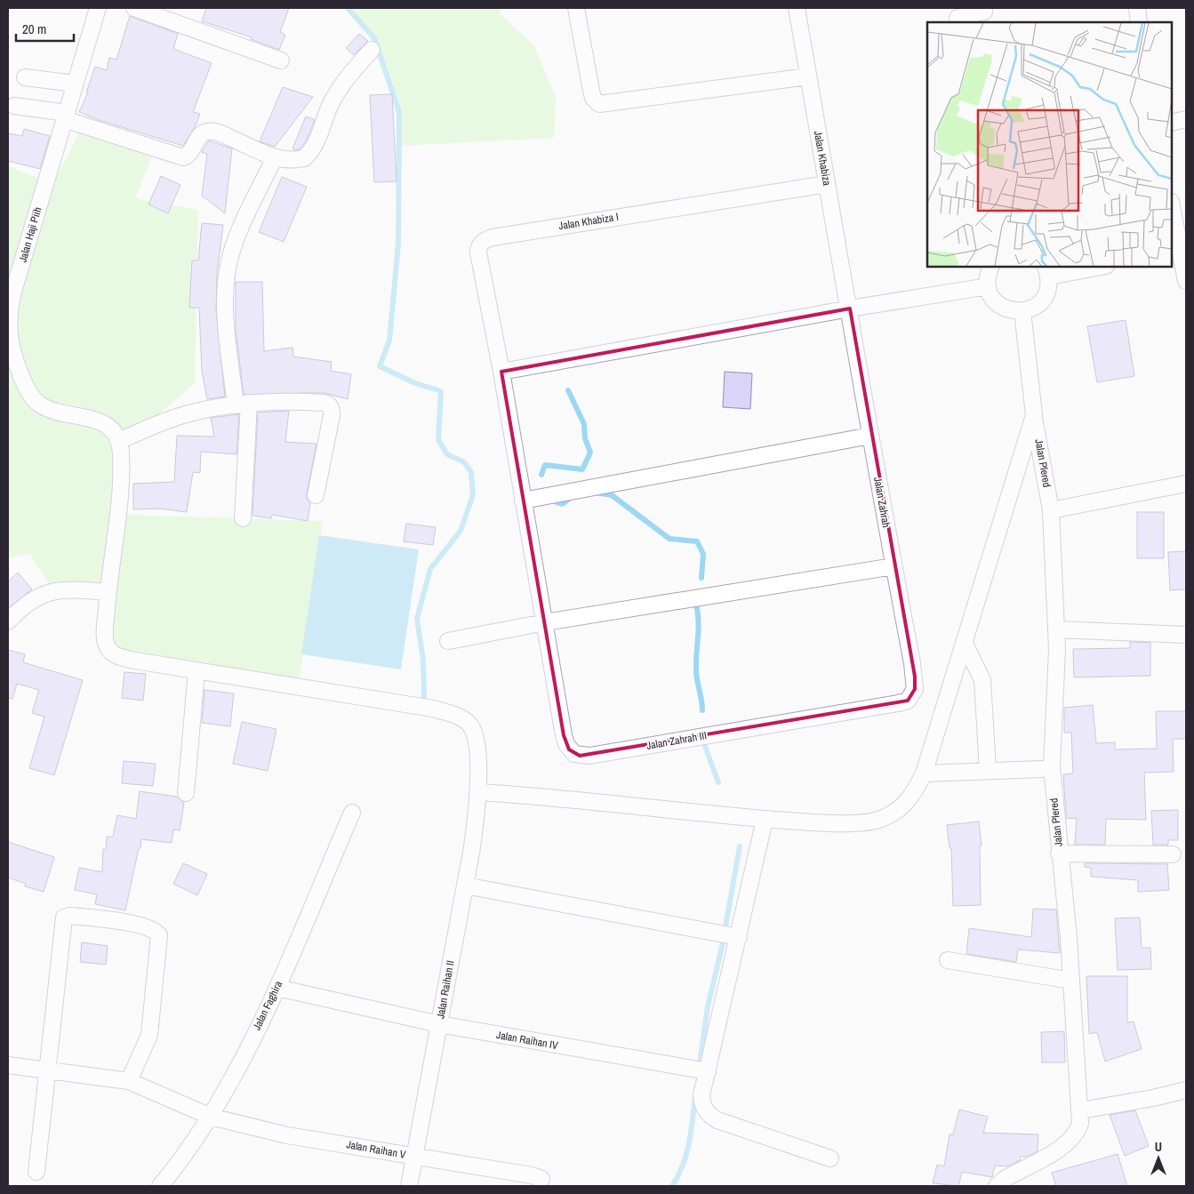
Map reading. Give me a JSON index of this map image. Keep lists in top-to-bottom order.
{
  "streets": {
    "street": [
      "Jalan Khabiza",
      "Jalan Khabiza I",
      "Jalan Haji Piih",
      "Jalan Plered",
      "Jalan Zahrah",
      "Jalan Zahrah III",
      "Jalan Raihan II",
      "Jalan Faghira",
      "Jalan Raihan IV",
      "Jalan Raihan V"
    ]
  },
  "crossings": [
    ["Jalan Khabiza", "Jalan Khabiza I"],
    ["Jalan Khabiza", "Jalan Zahrah"],
    ["Jalan Khabiza I", "Jalan Zahrah III"],
    ["Jalan Zahrah", "Jalan Zahrah III"],
    ["Jalan Raihan II", "Jalan Raihan IV"],
    ["Jalan Raihan II", "Jalan Raihan V"],
    ["Jalan Faghira", "Jalan Raihan IV"],
    ["Jalan Faghira", "Jalan Raihan V"]
  ],
  "scale_bar": "20 m",
  "north": "top"
}
